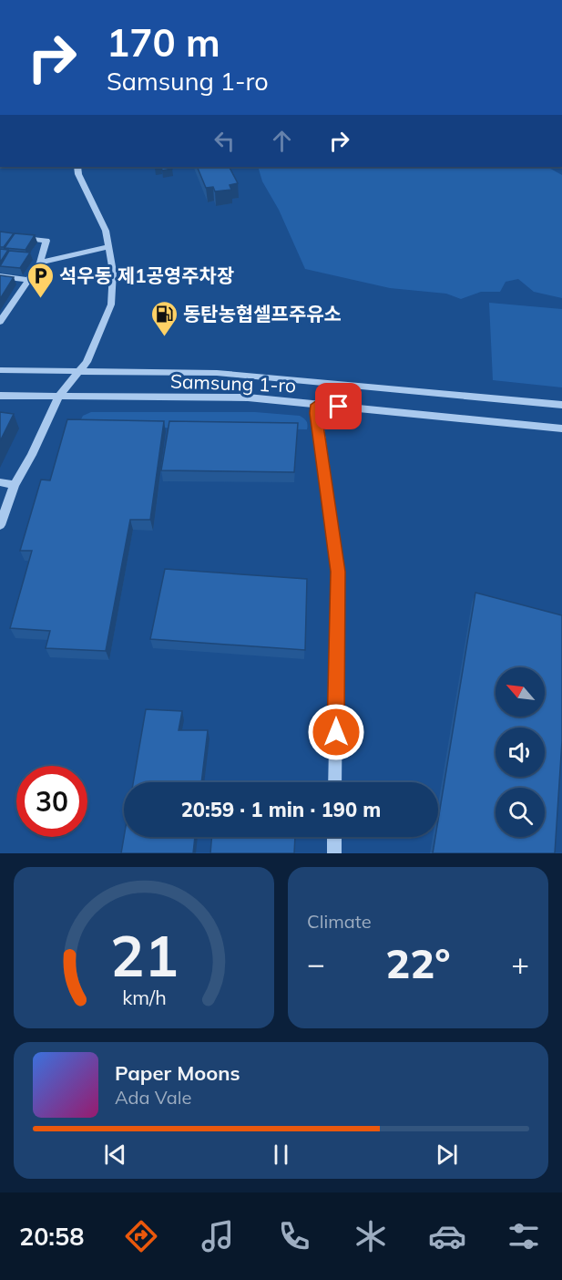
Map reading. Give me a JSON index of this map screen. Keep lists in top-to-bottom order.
{
  "streets": {
    "street": ["Samsung 1-ro"]
  },
  "places": {
    "parking": ["석우동 제1공영주차장"],
    "fuel station": ["동탄농협셀프주유소"]
  },
  "north": "top left",
  "page": {
    "turn": ["170 m", "Samsung 1-ro"],
    "limit": "30",
    "trip": "20:59 · 1 min · 190 m",
    "tile": "Climate",
    "heat": ["−", "22°", "+"],
    "song": ["Paper Moons", "Ada Vale"],
    "tabs": "20:58",
    "gauge": ["21", "km/h"]
  }
}
